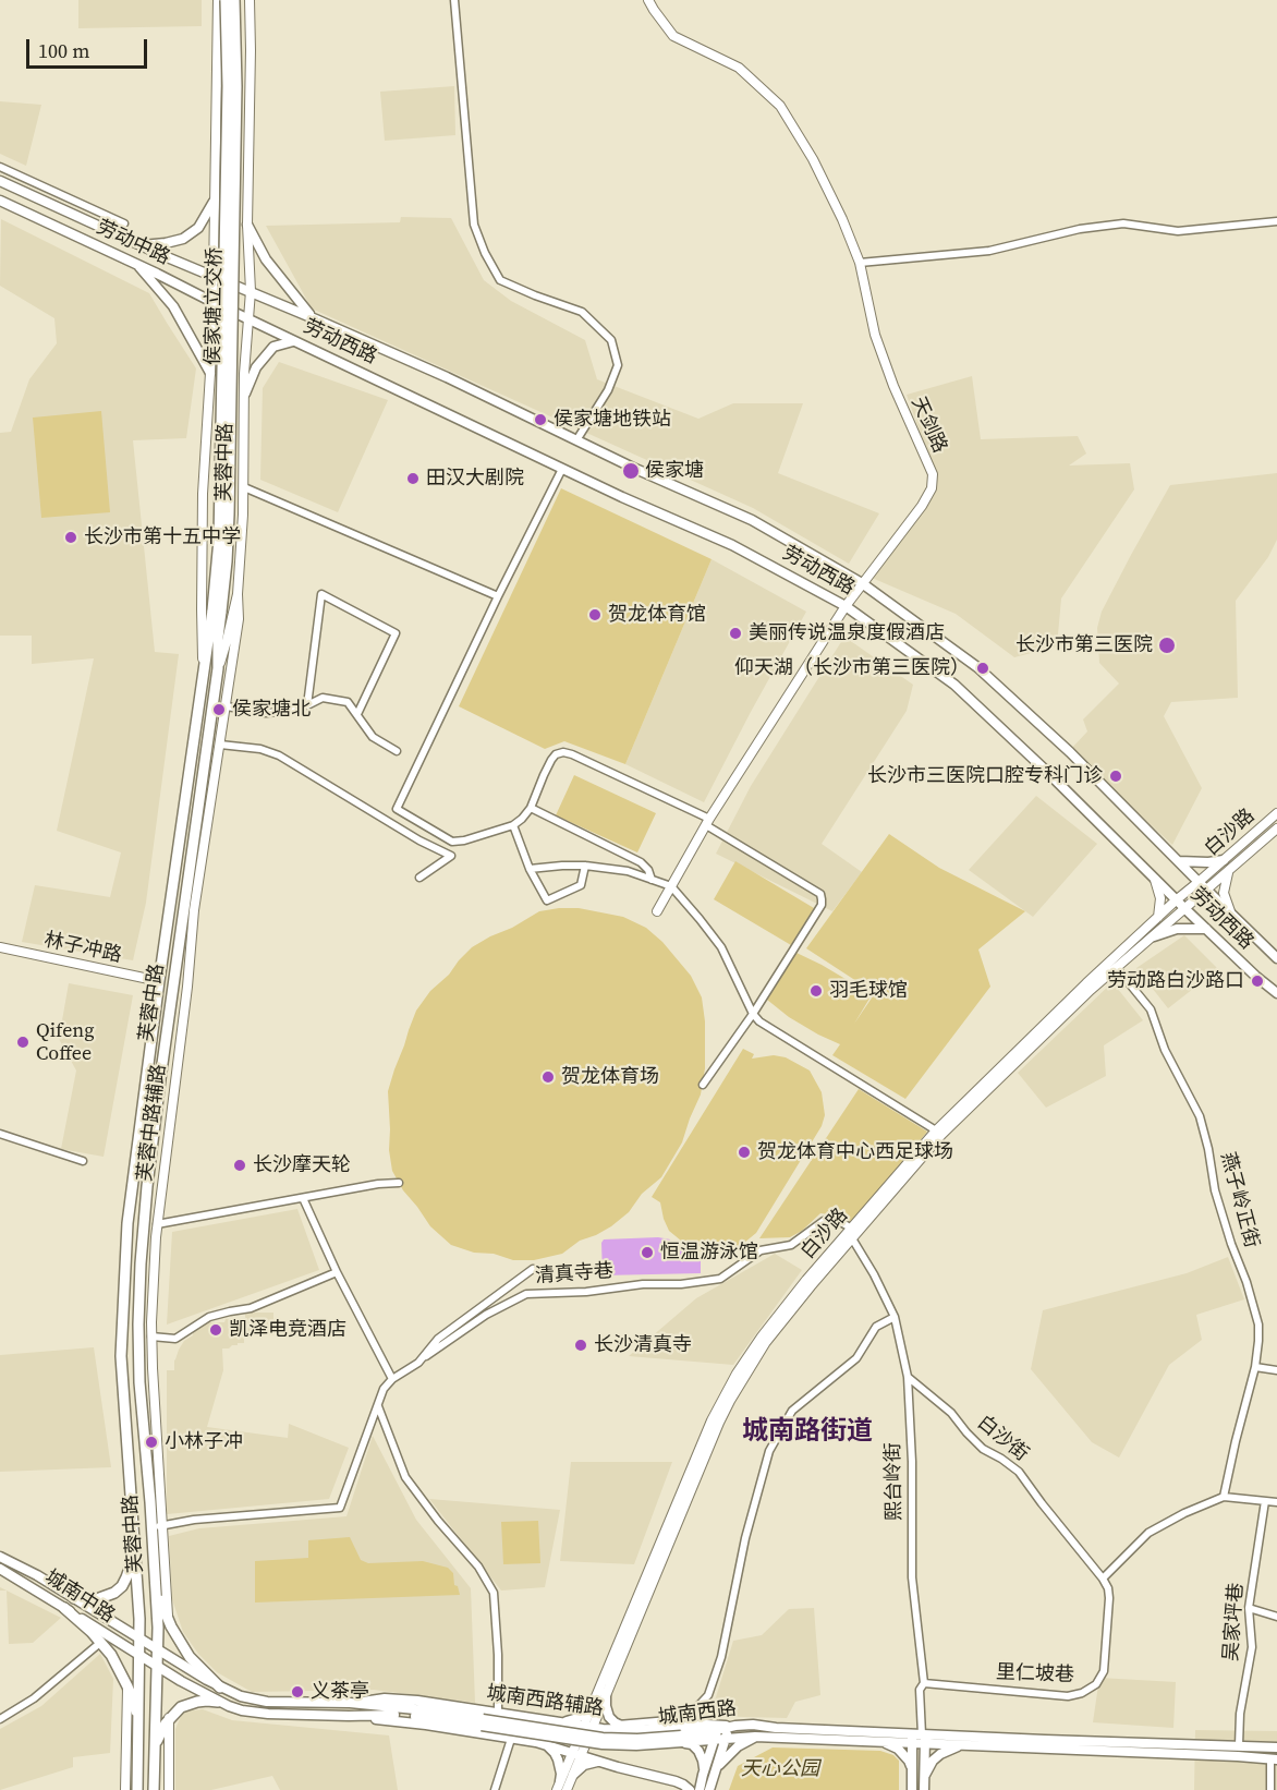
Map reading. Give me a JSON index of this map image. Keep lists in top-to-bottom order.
{
  "streets": {
    "main road": [
      "劳动中路",
      "侯家塘立交桥",
      "劳动西路",
      "芙蓉中路",
      "城南中路",
      "城南西路辅路",
      "城南西路"
    ],
    "street": [
      "天剑路",
      "白沙路",
      "林子冲路",
      "芙蓉中路辅路",
      "燕子岭正街",
      "清真寺巷",
      "白沙街",
      "熙台岭街",
      "吴家坪巷",
      "里仁坡巷"
    ]
  },
  "crossings": [
    ["劳动中路", "劳动西路"],
    ["劳动中路", "芙蓉中路"],
    ["劳动西路", "天剑路"],
    ["劳动西路", "芙蓉中路"],
    ["劳动西路", "白沙路"],
    ["芙蓉中路", "林子冲路"],
    ["芙蓉中路", "芙蓉中路辅路"],
    ["芙蓉中路", "城南中路"],
    ["芙蓉中路", "城南西路"],
    ["白沙路", "燕子岭正街"],
    ["白沙路", "清真寺巷"],
    ["白沙路", "熙台岭街"],
    ["白沙路", "城南西路辅路"],
    ["白沙街", "熙台岭街"],
    ["白沙街", "里仁坡巷"],
    ["熙台岭街", "里仁坡巷"],
    ["熙台岭街", "城南西路"],
    ["城南中路", "城南西路"],
    ["吴家坪巷", "城南西路"],
    ["城南西路辅路", "城南西路"]
  ],
  "districts": ["城南路街道"],
  "parks": ["天心公园"],
  "places": [
    "侯家塘地铁站",
    "侯家塘",
    "田汉大剧院",
    "长沙市第十五中学",
    "贺龙体育馆",
    "美丽传说温泉度假酒店",
    "长沙市第三医院",
    "仰天湖（长沙市第三医院）",
    "侯家塘北",
    "长沙市三医院口腔专科门诊",
    "劳动路白沙路口",
    "羽毛球馆",
    "Qifeng Coffee",
    "贺龙体育场",
    "贺龙体育中心西足球场",
    "长沙摩天轮",
    "恒温游泳馆",
    "凯泽电竞酒店",
    "长沙清真寺",
    "小林子冲",
    "义茶亭"
  ],
  "scale_bar": "100 m"
}
